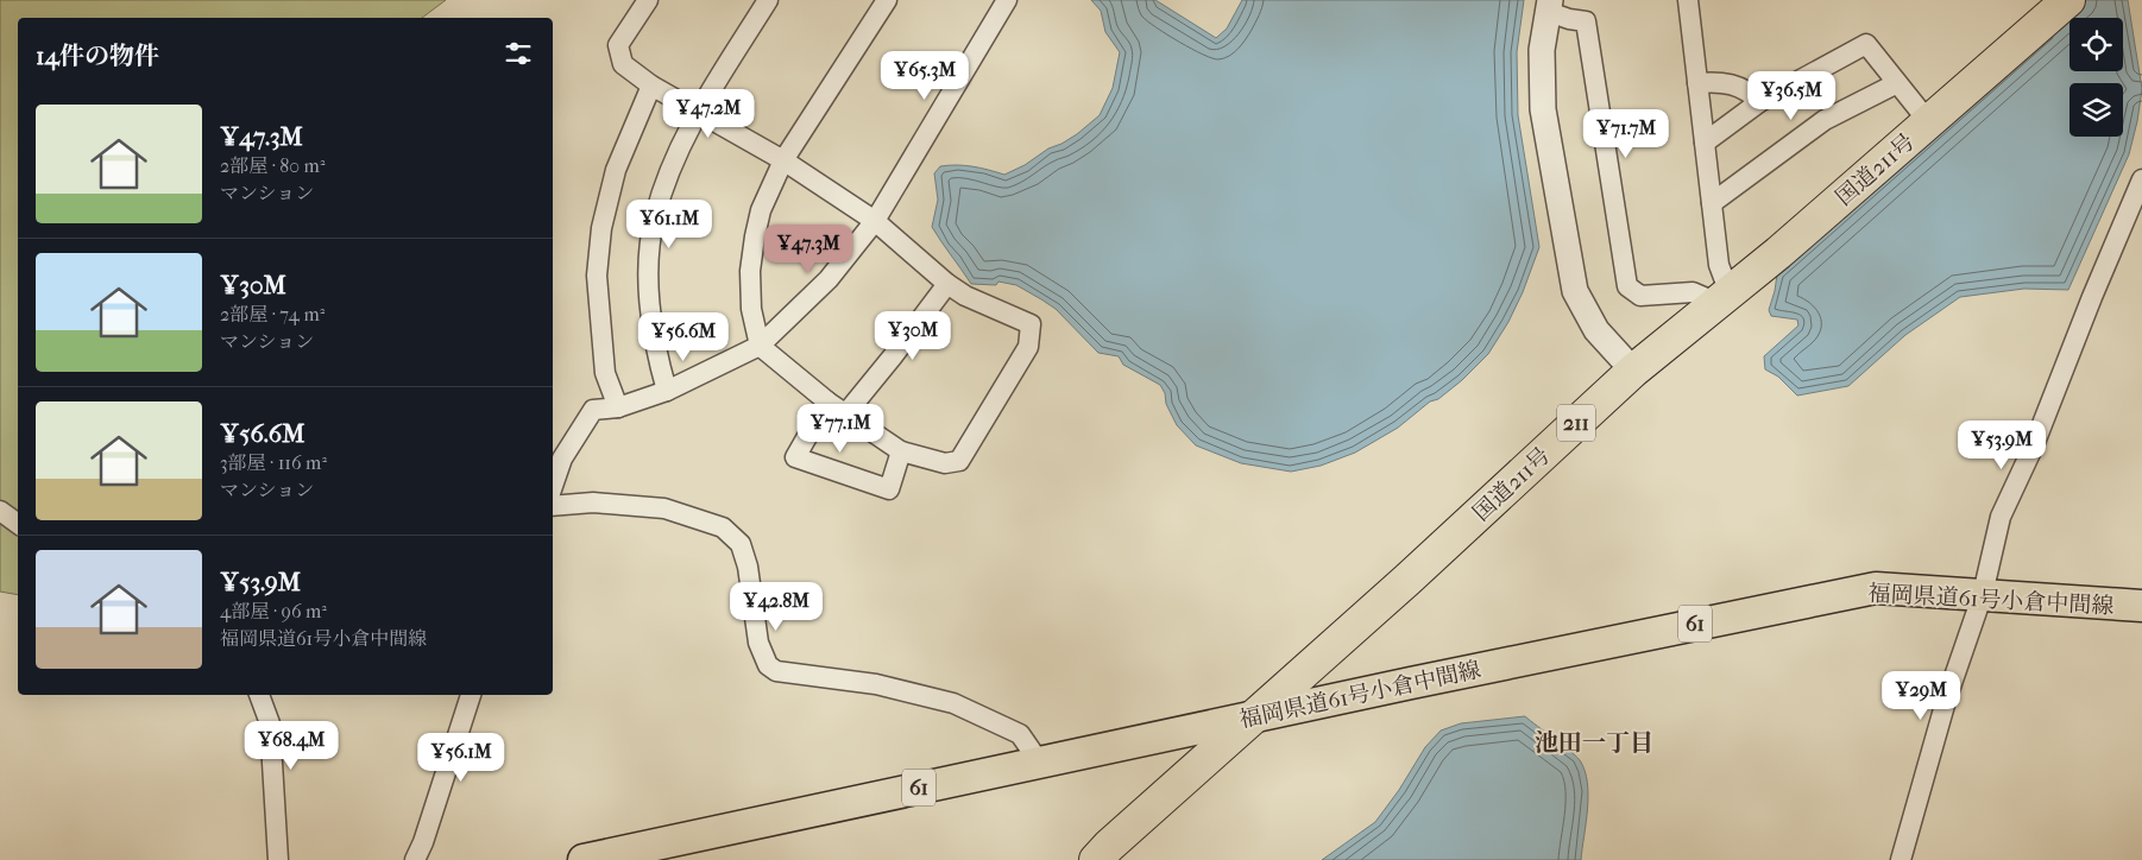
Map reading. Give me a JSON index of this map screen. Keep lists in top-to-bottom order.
{
  "streets": {
    "highway": ["国道211号", "211"],
    "main road": ["福岡県道61号小倉中間線", "61"]
  },
  "crossings": [
    ["国道211号", "福岡県道61号小倉中間線"]
  ],
  "districts": ["池田一丁目"],
  "page": {
    "heading": "14件の物件",
    "price": [
      "¥65.3M",
      "¥36.5M",
      "¥47.2M",
      "¥71.7M",
      "¥61.1M",
      "¥47.3M",
      "¥30M",
      "¥56.6M",
      "¥77.1M",
      "¥53.9M",
      "¥42.8M",
      "¥29M",
      "¥68.4M",
      "¥56.1M"
    ],
    "list": [
      {
        "name": "¥47.3M",
        "note": "2部屋 · 80 m² · マンション"
      },
      {
        "name": "¥30M",
        "note": "2部屋 · 74 m² · マンション"
      },
      {
        "name": "¥56.6M",
        "note": "3部屋 · 116 m² · マンション"
      },
      {
        "name": "¥53.9M",
        "note": "4部屋 · 96 m² · 福岡県道61号小倉中間線"
      }
    ]
  }
}
